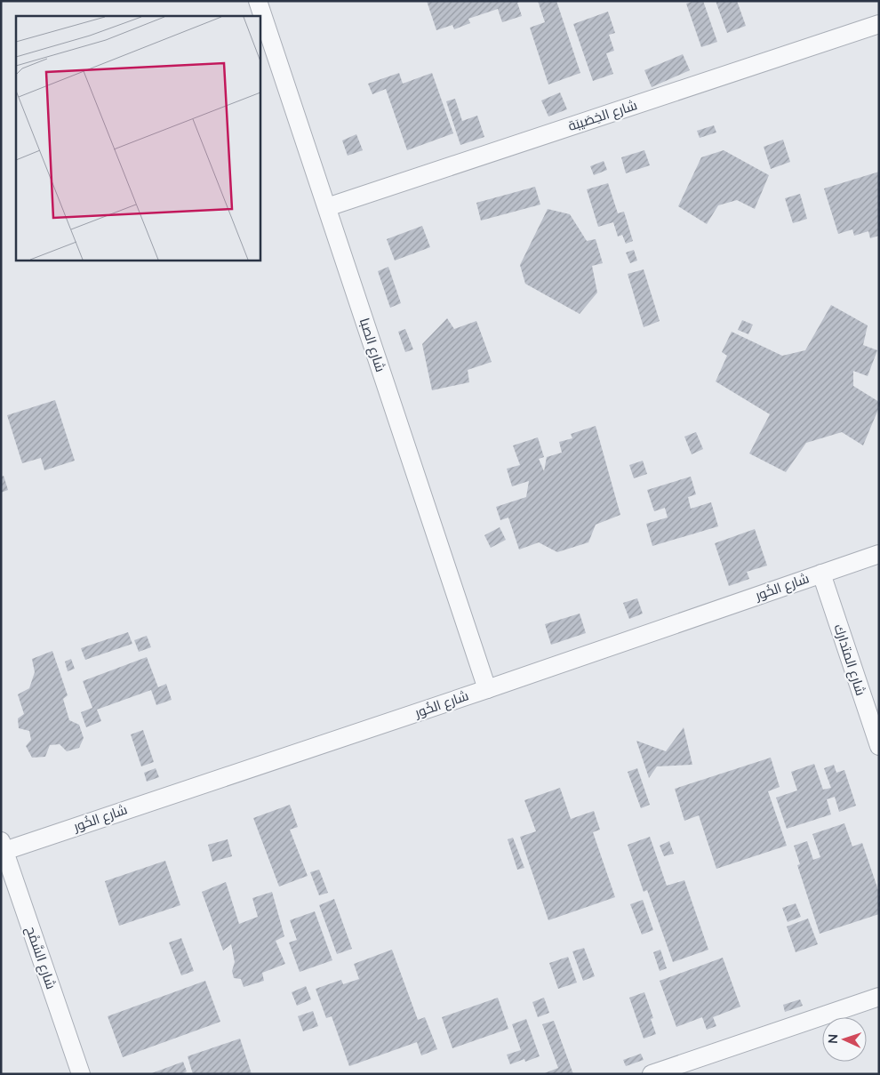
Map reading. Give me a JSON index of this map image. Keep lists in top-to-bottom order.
{
  "streets": {
    "street": [
      "شارع الخِصَيبَة",
      "شارع الصبا",
      "شارع الخُور",
      "شارع المتدارك",
      "شارع السَّمْح"
    ]
  },
  "crossings": [
    ["شارع الخِصَيبَة", "شارع الصبا"],
    ["شارع الصبا", "شارع الخُور"],
    ["شارع الخُور", "شارع المتدارك"],
    ["شارع الخُور", "شارع السَّمْح"]
  ],
  "north": "left"
}
